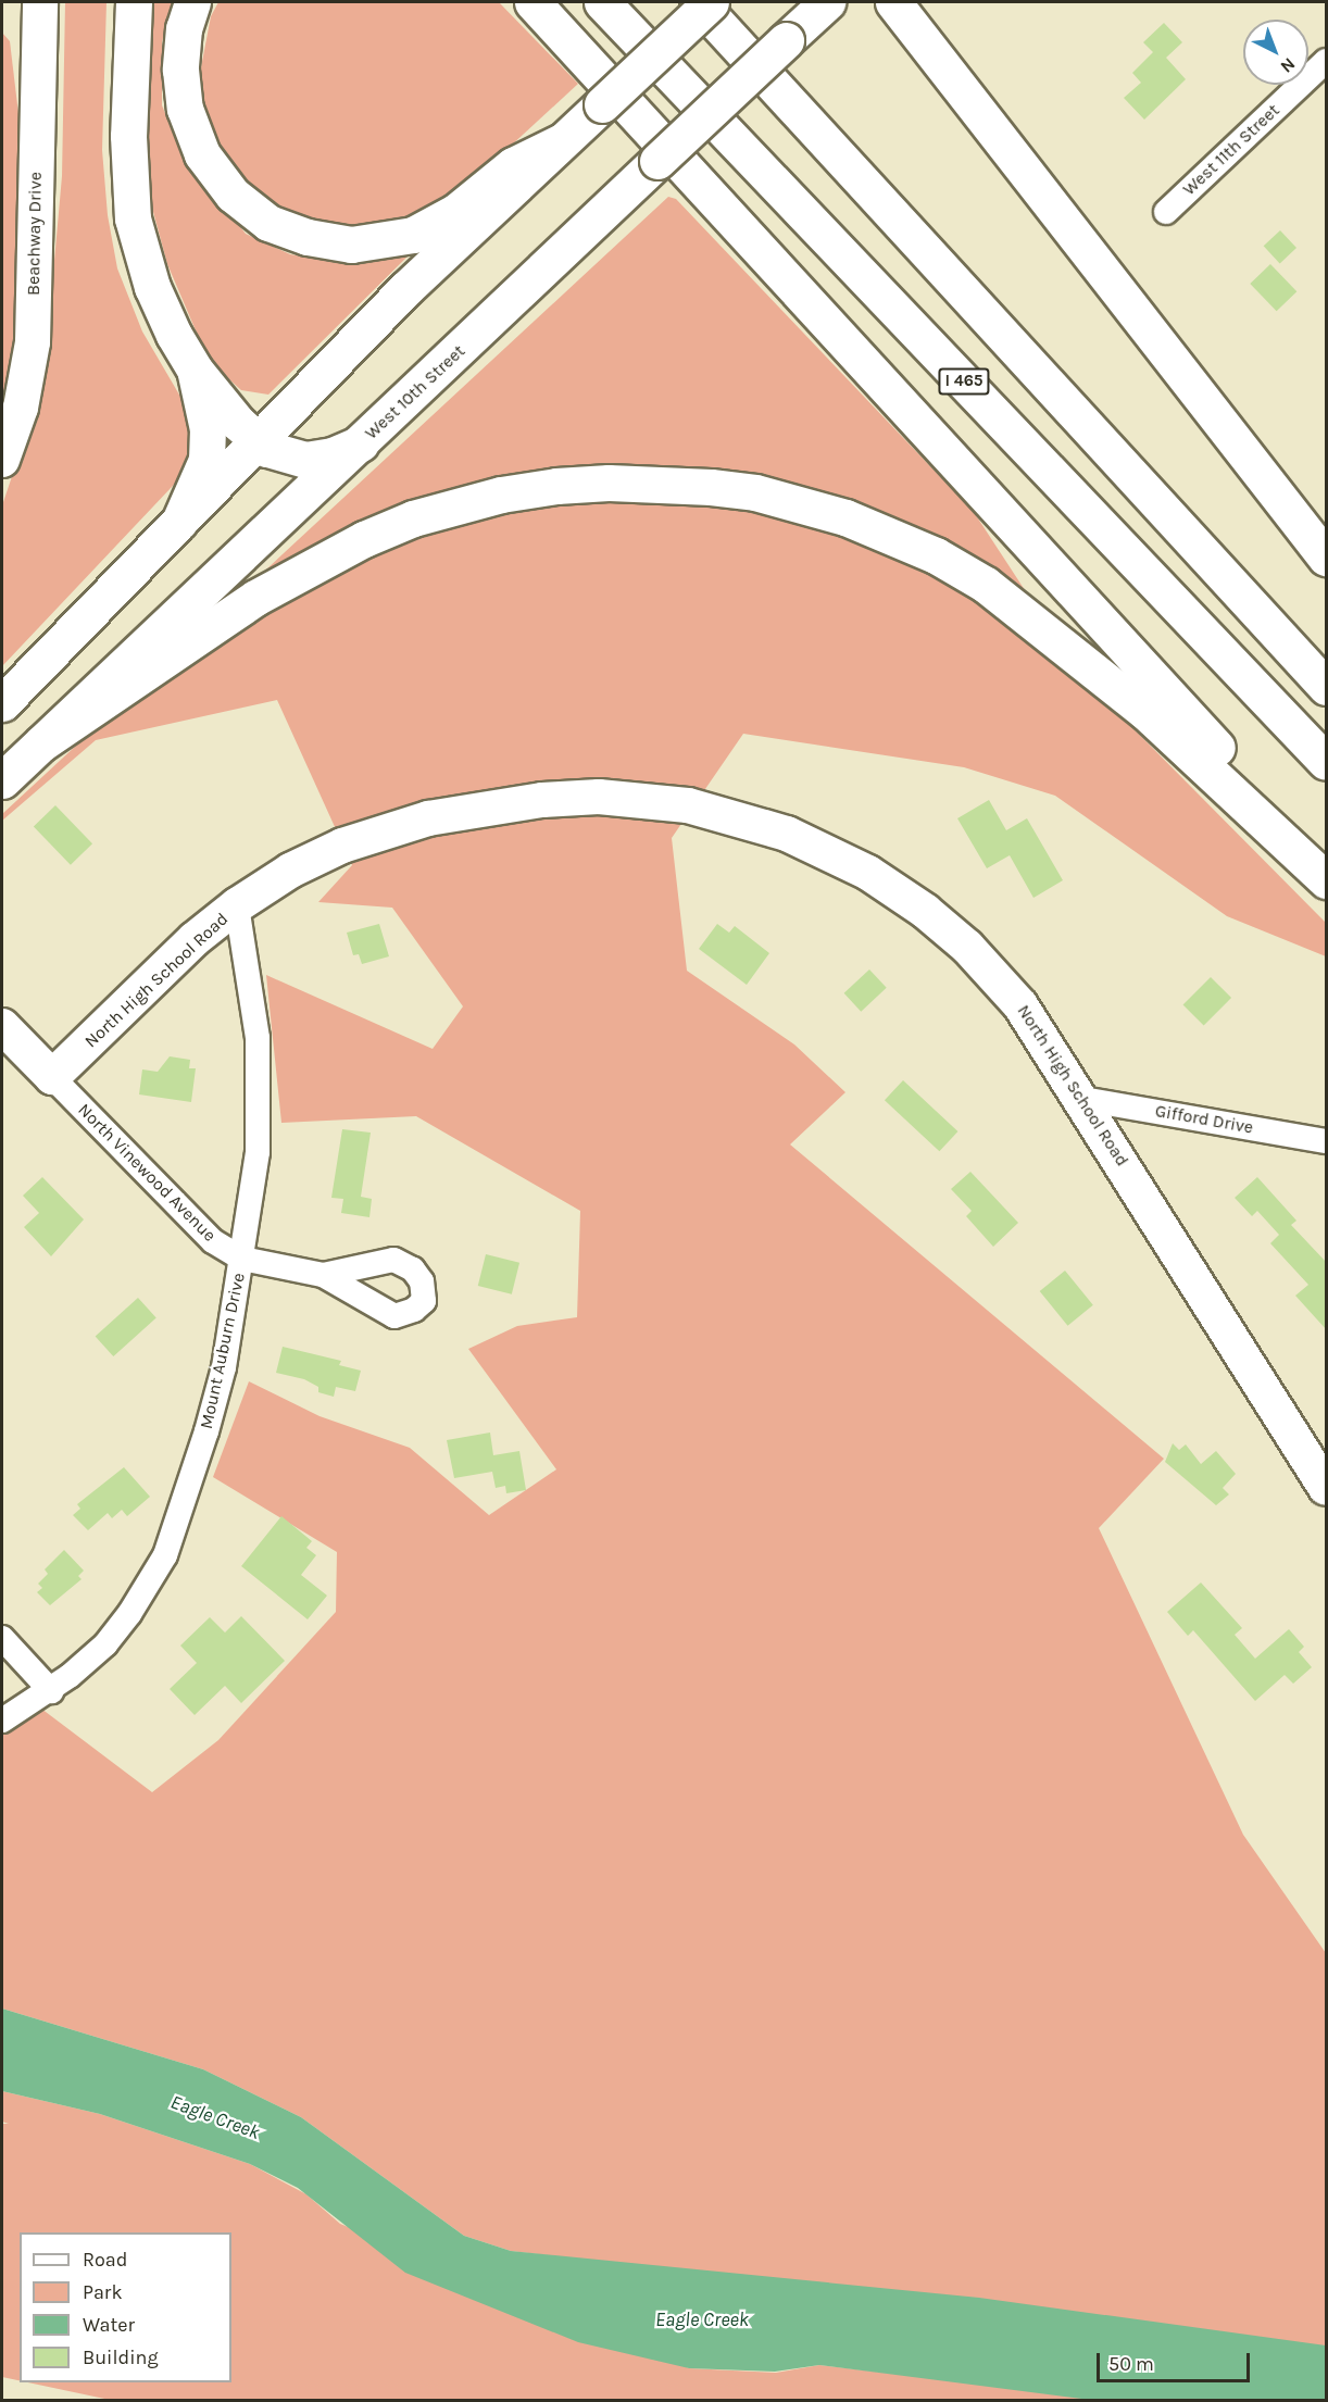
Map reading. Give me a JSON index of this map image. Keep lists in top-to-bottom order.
{
  "streets": {
    "main road": ["I 465", "West 10th Street"],
    "street": [
      "West 11th Street",
      "Beachway Drive",
      "North High School Road",
      "Gifford Drive",
      "North Vinewood Avenue",
      "Mount Auburn Drive"
    ]
  },
  "crossings": [
    ["North High School Road", "Gifford Drive"],
    ["North High School Road", "North Vinewood Avenue"],
    ["North High School Road", "Mount Auburn Drive"],
    ["North Vinewood Avenue", "Mount Auburn Drive"]
  ],
  "water": ["Eagle Creek"],
  "legend": [
    "Road",
    "Park",
    "Water",
    "Building"
  ],
  "scale_bar": "50 m",
  "north": "bottom right"
}
